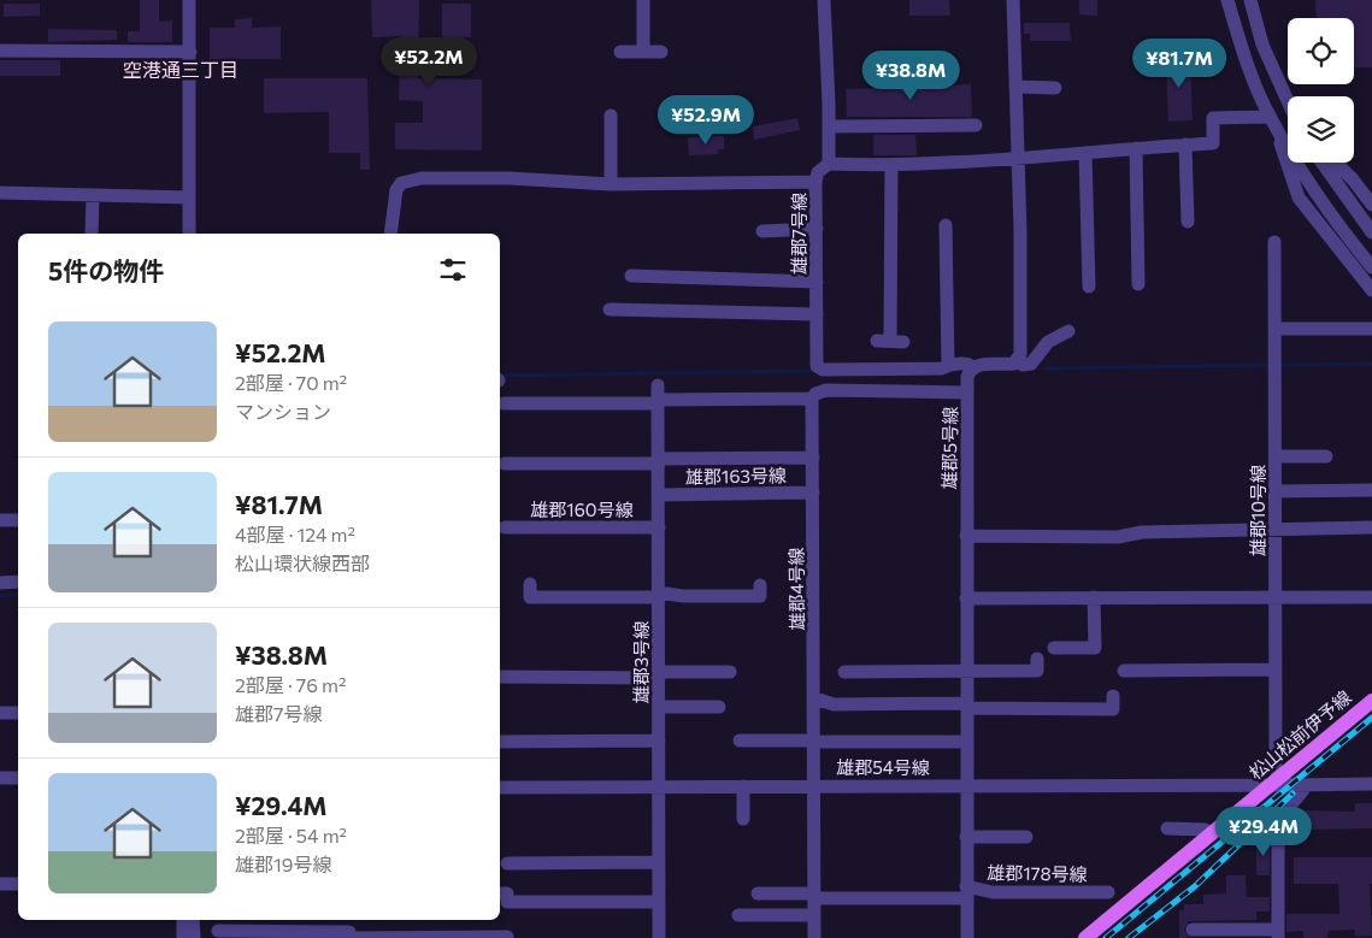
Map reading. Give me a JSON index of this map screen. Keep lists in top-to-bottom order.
{
  "streets": {
    "main road": ["松山松前伊予線"],
    "street": [
      "雄郡7号線",
      "雄郡5号線",
      "雄郡163号線",
      "雄郡160号線",
      "雄郡10号線",
      "雄郡4号線",
      "雄郡3号線",
      "雄郡54号線",
      "雄郡178号線"
    ]
  },
  "crossings": [
    ["雄郡5号線", "雄郡54号線"],
    ["雄郡5号線", "雄郡178号線"],
    ["雄郡163号線", "雄郡4号線"],
    ["雄郡163号線", "雄郡3号線"],
    ["雄郡160号線", "雄郡3号線"],
    ["雄郡10号線", "松山松前伊予線"],
    ["雄郡10号線", "雄郡54号線"],
    ["雄郡4号線", "雄郡54号線"],
    ["雄郡4号線", "雄郡178号線"],
    ["雄郡3号線", "雄郡54号線"],
    ["松山松前伊予線", "雄郡54号線"]
  ],
  "districts": ["空港通三丁目"],
  "page": {
    "price": [
      "¥52.2M",
      "¥81.7M",
      "¥38.8M",
      "¥52.9M",
      "¥29.4M"
    ],
    "heading": "5件の物件",
    "list": [
      {
        "name": "¥52.2M",
        "note": "2部屋 · 70 m² · マンション"
      },
      {
        "name": "¥81.7M",
        "note": "4部屋 · 124 m² · 松山環状線西部"
      },
      {
        "name": "¥38.8M",
        "note": "2部屋 · 76 m² · 雄郡7号線"
      },
      {
        "name": "¥29.4M",
        "note": "2部屋 · 54 m² · 雄郡19号線"
      }
    ]
  }
}
